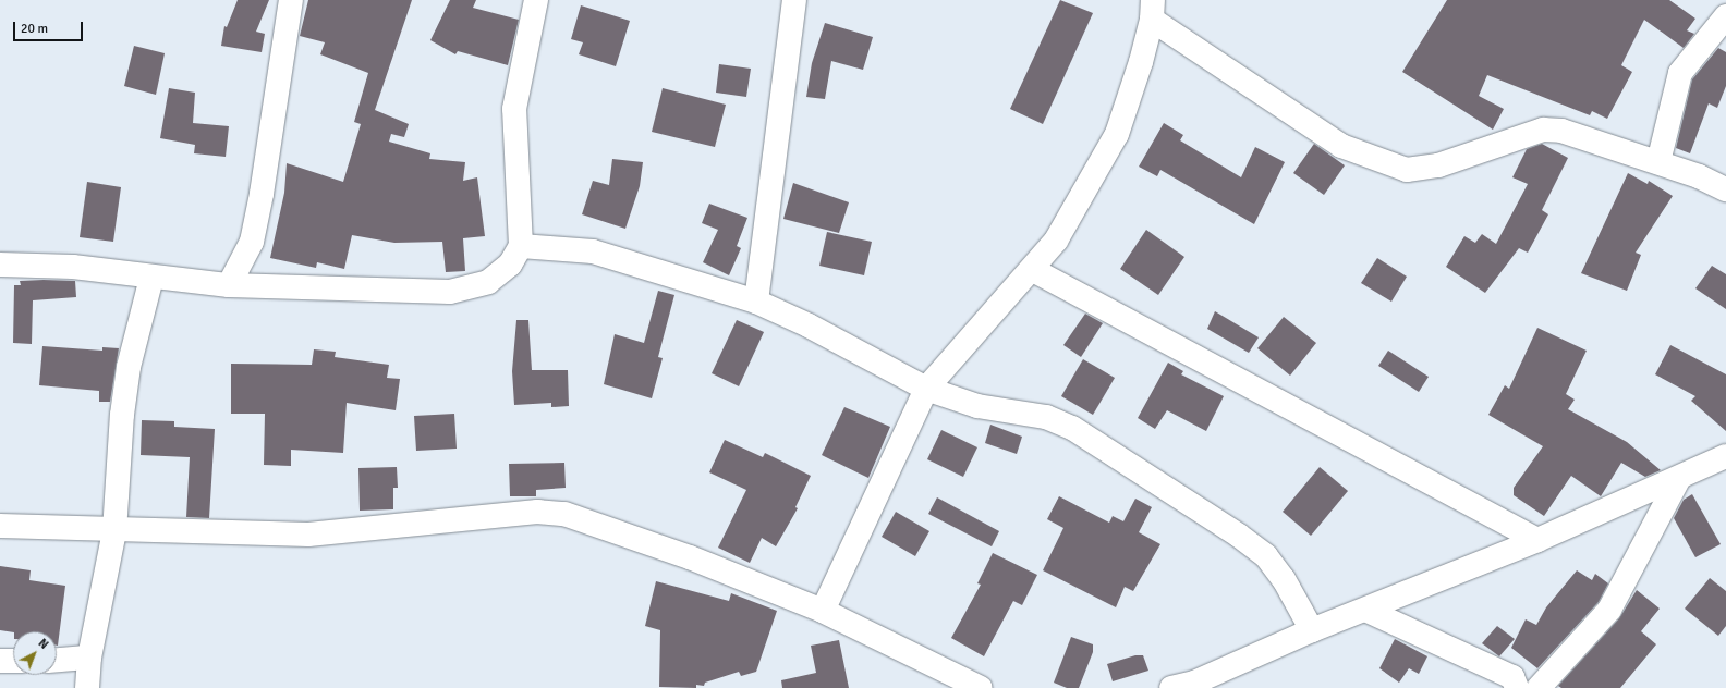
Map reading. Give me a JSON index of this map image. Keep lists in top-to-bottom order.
{
  "scale_bar": "20 m",
  "north": "top right"
}
